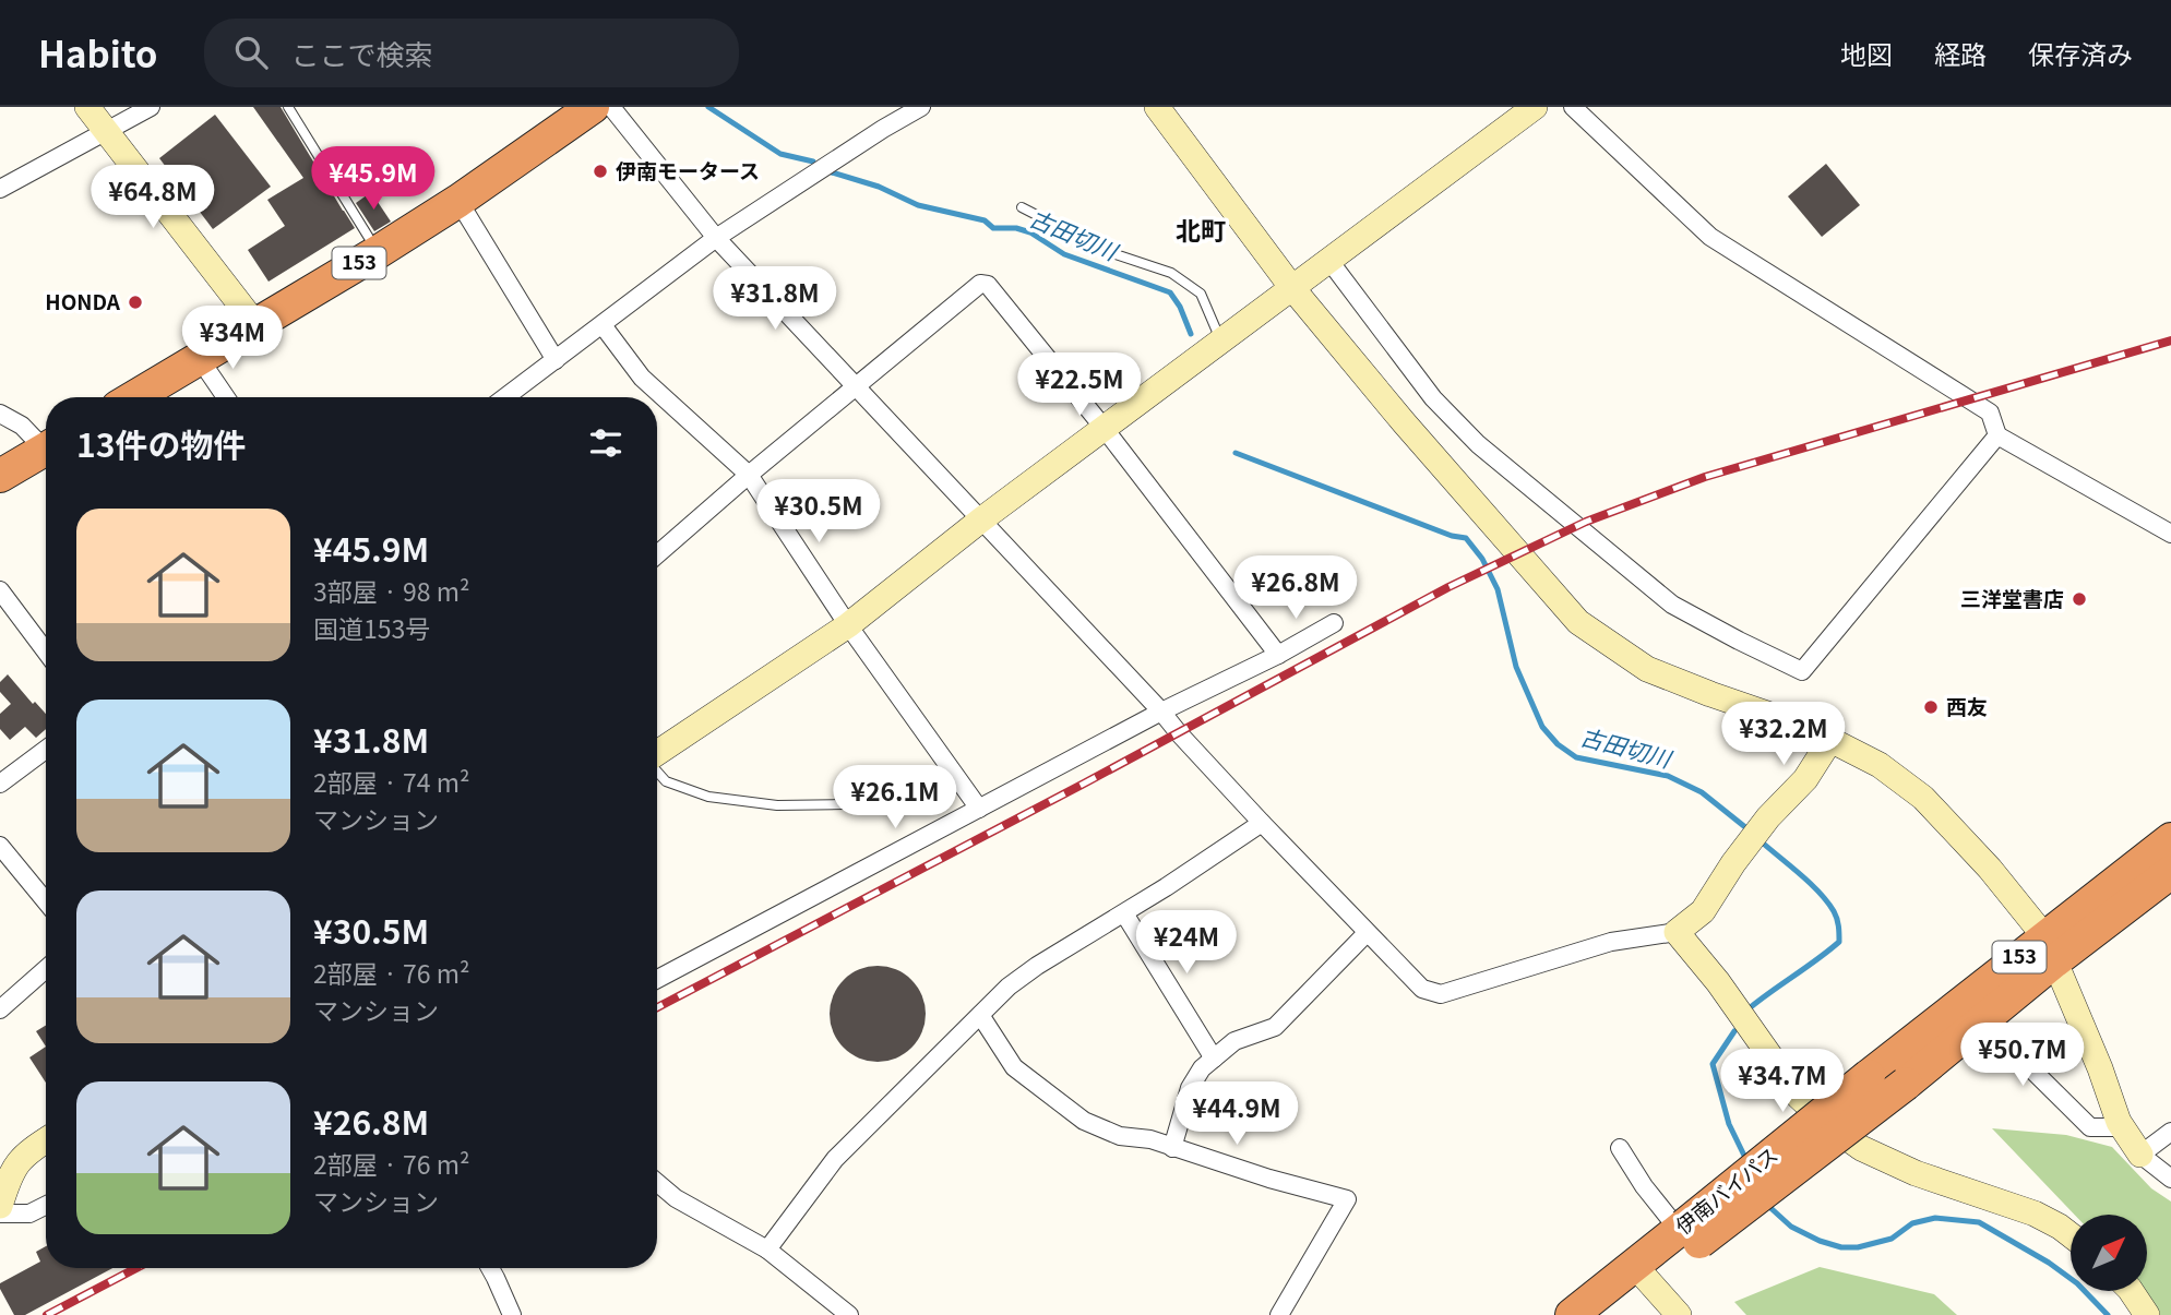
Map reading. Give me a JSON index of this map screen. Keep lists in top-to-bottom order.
{
  "streets": {
    "highway": ["153", "伊南バイパス"]
  },
  "districts": ["北町"],
  "water": ["古田切川"],
  "places": [
    "伊南モータース",
    "HONDA",
    "三洋堂書店",
    "西友"
  ],
  "north": "top right",
  "page": {
    "header": "Habito",
    "search": "ここで検索",
    "nav": ["地図", "経路", "保存済み"],
    "price": [
      "¥45.9M",
      "¥64.8M",
      "¥31.8M",
      "¥34M",
      "¥22.5M",
      "¥30.5M",
      "¥26.8M",
      "¥32.2M",
      "¥26.1M",
      "¥24M",
      "¥50.7M",
      "¥34.7M",
      "¥44.9M"
    ],
    "heading": "13件の物件",
    "list": [
      {
        "name": "¥45.9M",
        "note": "3部屋 · 98 m² · 国道153号"
      },
      {
        "name": "¥31.8M",
        "note": "2部屋 · 74 m² · マンション"
      },
      {
        "name": "¥30.5M",
        "note": "2部屋 · 76 m² · マンション"
      },
      {
        "name": "¥26.8M",
        "note": "2部屋 · 76 m² · マンション"
      }
    ]
  }
}
